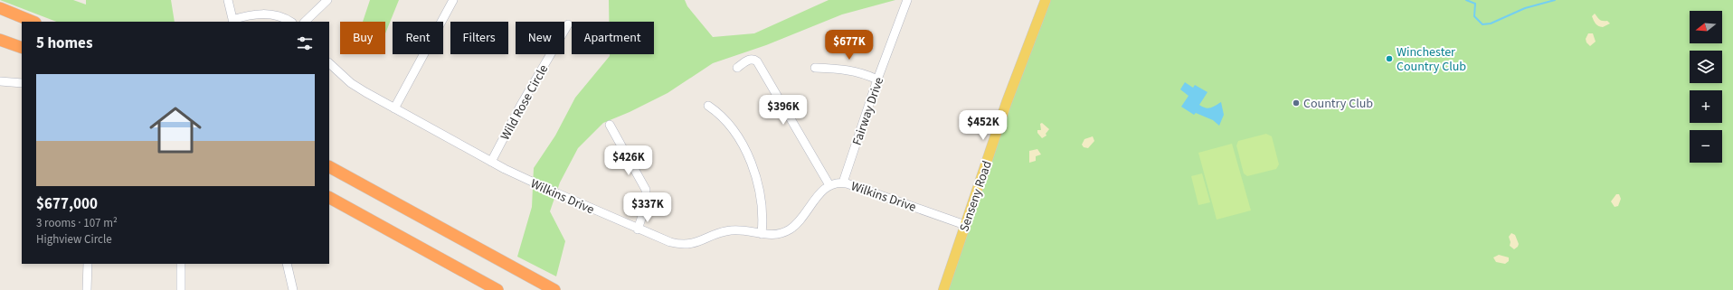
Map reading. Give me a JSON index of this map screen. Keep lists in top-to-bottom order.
{
  "streets": {
    "main road": ["Senseny Road"],
    "street": ["Wild Rose Circle", "Fairway Drive", "Wilkins Drive"]
  },
  "crossings": [
    ["Wild Rose Circle", "Wilkins Drive"],
    ["Fairway Drive", "Wilkins Drive"],
    ["Wilkins Drive", "Senseny Road"]
  ],
  "places": ["Winchester Country Club", "Country Club"],
  "north": "left",
  "page": {
    "map_buttons": ["+", "−"],
    "chip": [
      "Buy",
      "Rent",
      "Filters",
      "New",
      "Apartment"
    ],
    "heading": "5 homes",
    "price": [
      "$677K",
      "$396K",
      "$452K",
      "$426K",
      "$337K"
    ],
    "list": [
      {
        "name": "$677,000",
        "note": "3 rooms · 107 m² · Highview Circle"
      }
    ]
  }
}
